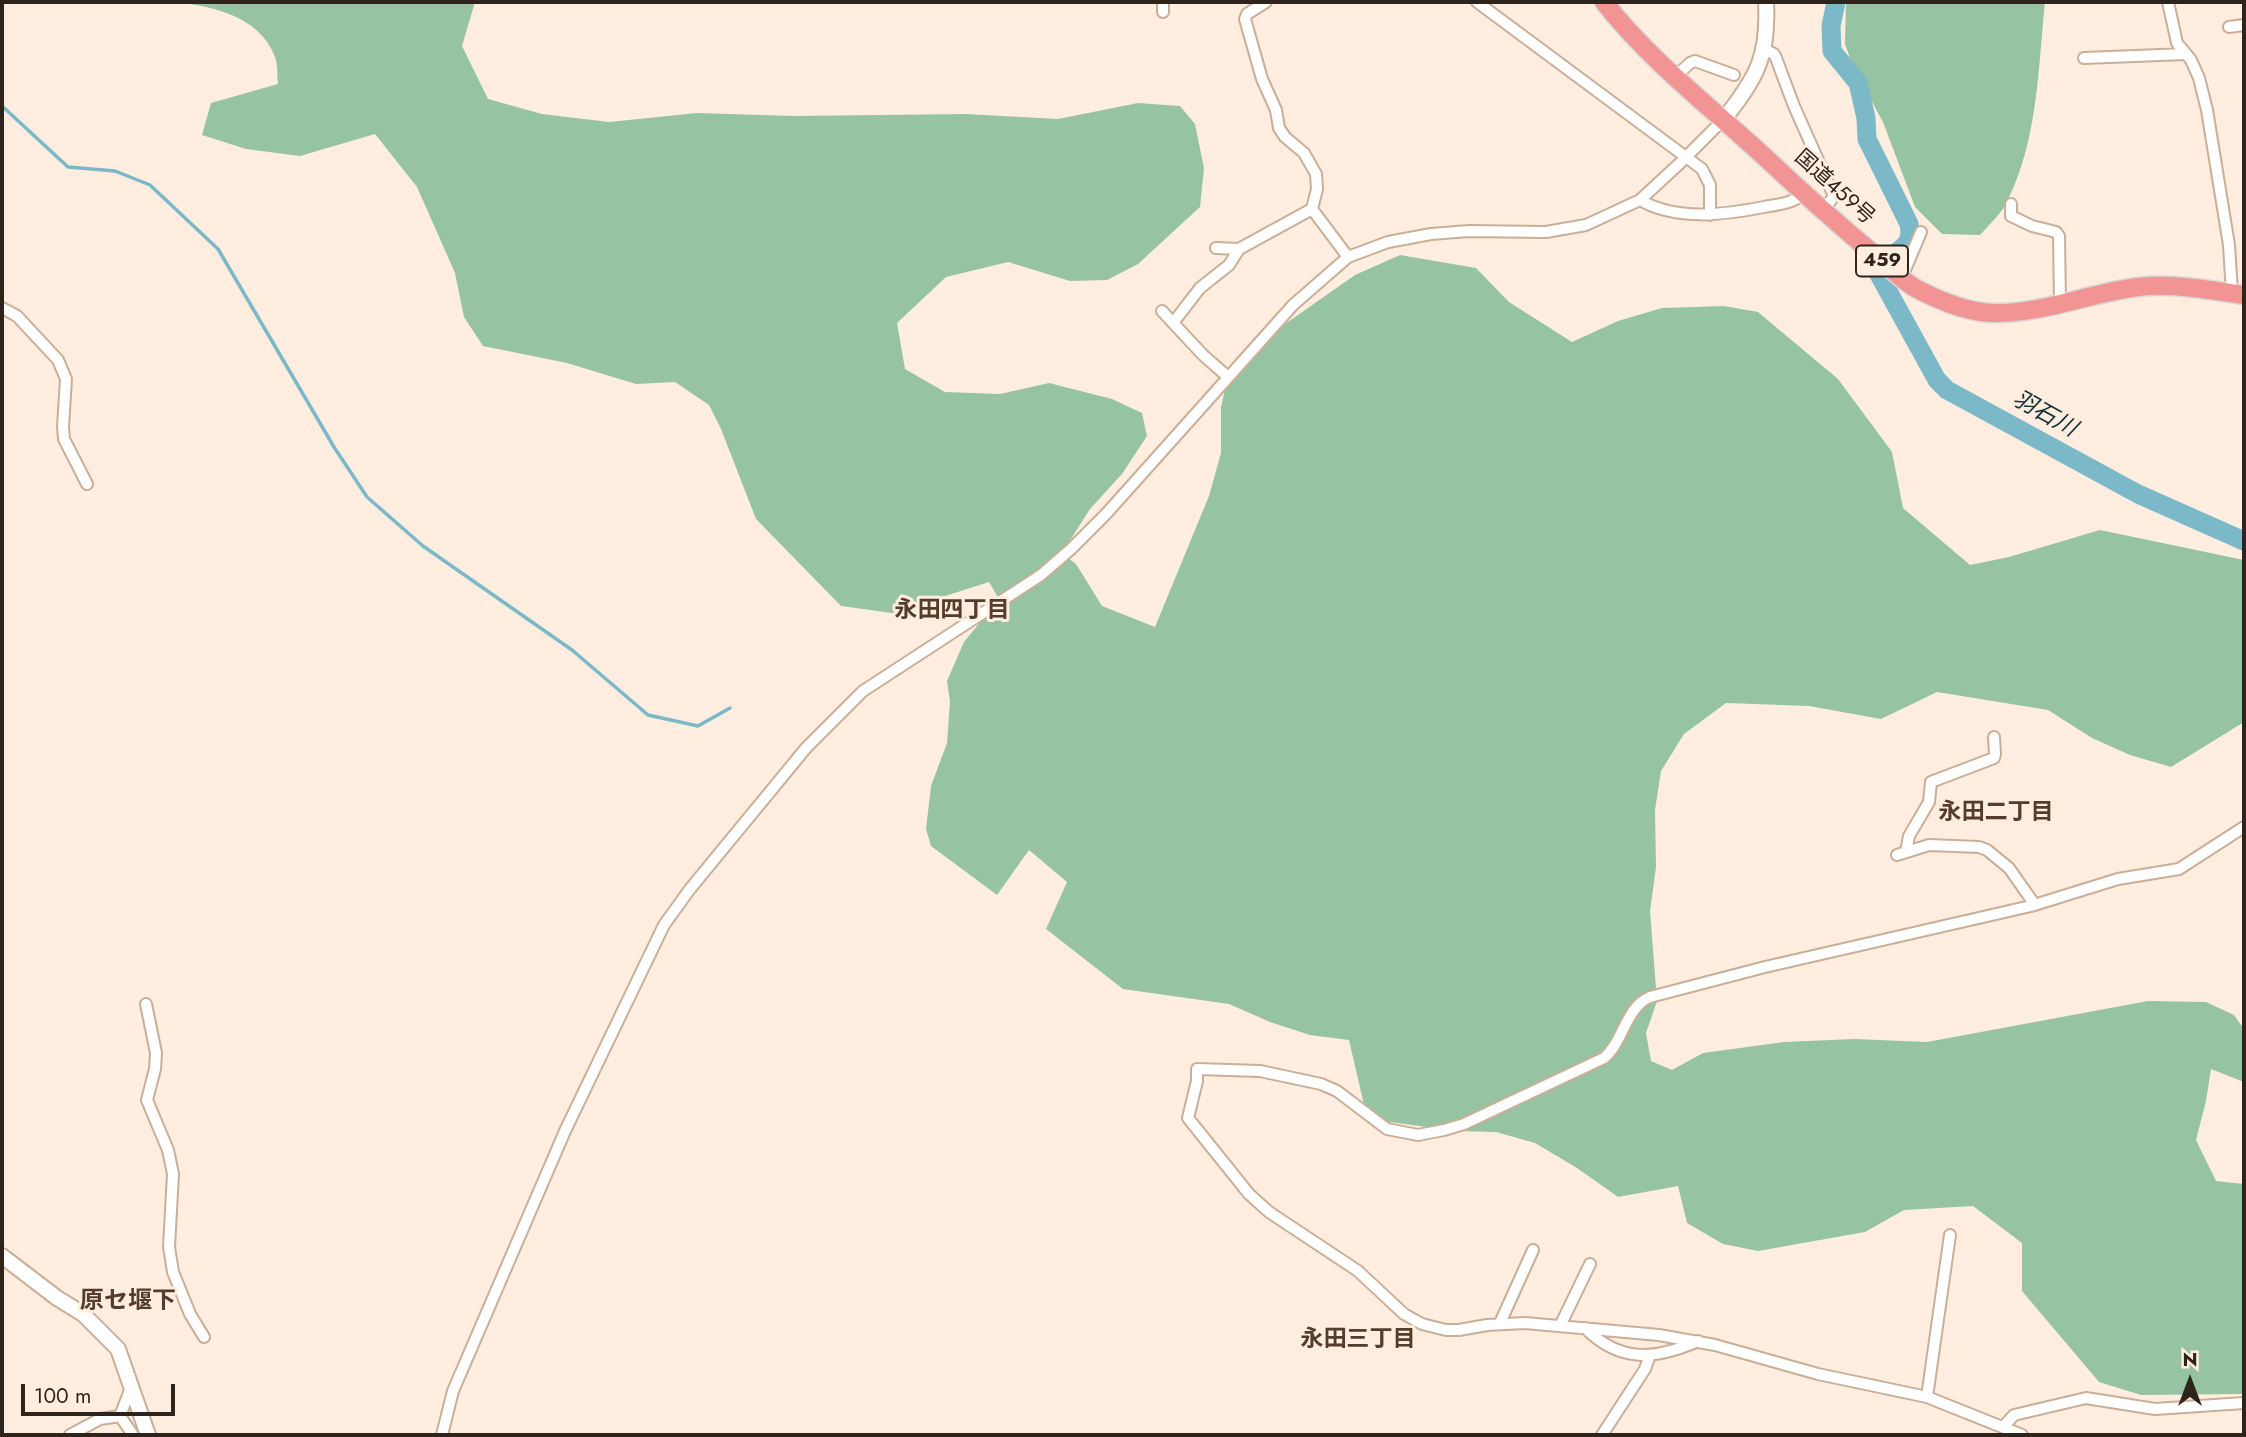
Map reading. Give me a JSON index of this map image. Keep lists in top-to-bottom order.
{
  "streets": {
    "highway": ["国道459号", "459"]
  },
  "districts": [
    "永田四丁目",
    "永田二丁目",
    "原セ堰下",
    "永田三丁目"
  ],
  "water": ["羽石川"],
  "scale_bar": "100 m",
  "north": "top"
}
